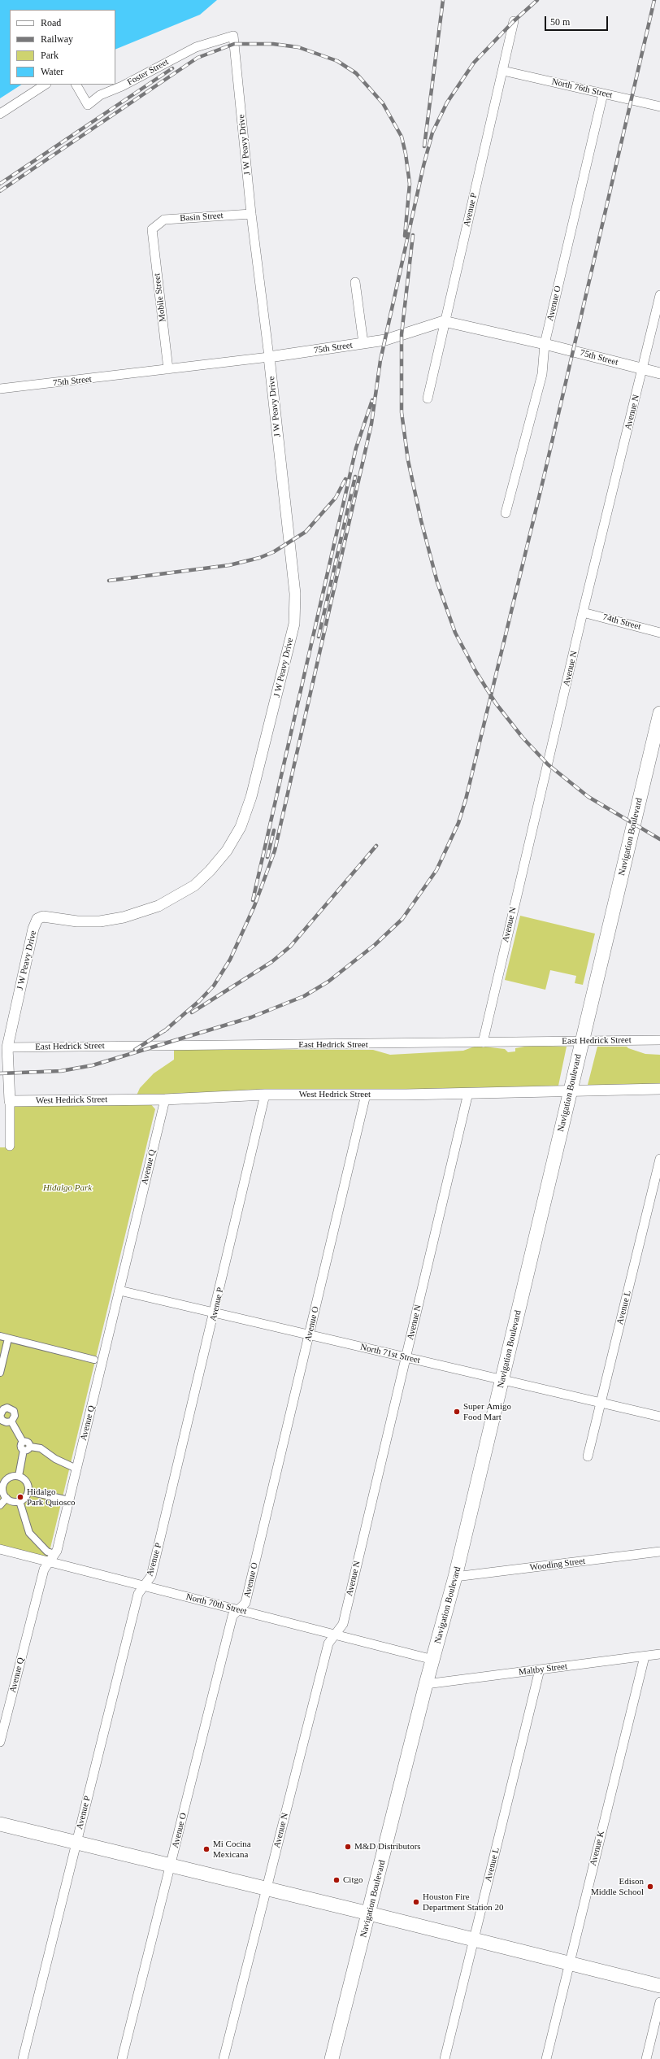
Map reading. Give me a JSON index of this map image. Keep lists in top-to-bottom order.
{
  "streets": {
    "main road": ["Navigation Boulevard"],
    "street": [
      "Foster Street",
      "North 76th Street",
      "J W Peavy Drive",
      "Avenue P",
      "Basin Street",
      "Mobile Street",
      "Avenue O",
      "75th Street",
      "Avenue N",
      "74th Street",
      "East Hedrick Street",
      "West Hedrick Street",
      "Avenue Q",
      "Avenue L",
      "North 71st Street",
      "Wooding Street",
      "North 70th Street",
      "Maltby Street",
      "Avenue K"
    ]
  },
  "crossings": [
    ["Foster Street", "J W Peavy Drive"],
    ["North 76th Street", "Avenue P"],
    ["North 76th Street", "Avenue O"],
    ["J W Peavy Drive", "Basin Street"],
    ["J W Peavy Drive", "75th Street"],
    ["J W Peavy Drive", "East Hedrick Street"],
    ["J W Peavy Drive", "West Hedrick Street"],
    ["Avenue P", "75th Street"],
    ["Avenue P", "West Hedrick Street"],
    ["Avenue P", "North 71st Street"],
    ["Avenue P", "North 70th Street"],
    ["Basin Street", "Mobile Street"],
    ["Mobile Street", "75th Street"],
    ["Avenue O", "75th Street"],
    ["Avenue O", "West Hedrick Street"],
    ["Avenue O", "North 71st Street"],
    ["Avenue O", "North 70th Street"],
    ["75th Street", "Avenue N"],
    ["Avenue N", "74th Street"],
    ["Avenue N", "East Hedrick Street"],
    ["Avenue N", "West Hedrick Street"],
    ["Avenue N", "North 71st Street"],
    ["Avenue N", "North 70th Street"],
    ["Navigation Boulevard", "East Hedrick Street"],
    ["Navigation Boulevard", "West Hedrick Street"],
    ["Navigation Boulevard", "North 71st Street"],
    ["Navigation Boulevard", "Wooding Street"],
    ["Navigation Boulevard", "North 70th Street"],
    ["Navigation Boulevard", "Maltby Street"],
    ["West Hedrick Street", "Avenue Q"],
    ["Avenue Q", "North 71st Street"],
    ["Avenue Q", "North 70th Street"],
    ["Avenue L", "North 71st Street"],
    ["Avenue L", "Maltby Street"],
    ["Maltby Street", "Avenue K"]
  ],
  "parks": ["Hidalgo Park"],
  "places": [
    "Super Amigo Food Mart",
    "Hidalgo Park Quiosco",
    "M&D Distributors",
    "Mi Cocina Mexicana",
    "Citgo",
    "Edison Middle School",
    "Houston Fire Department Station 20"
  ],
  "legend": [
    "Road",
    "Railway",
    "Park",
    "Water"
  ],
  "scale_bar": "50 m"
}
